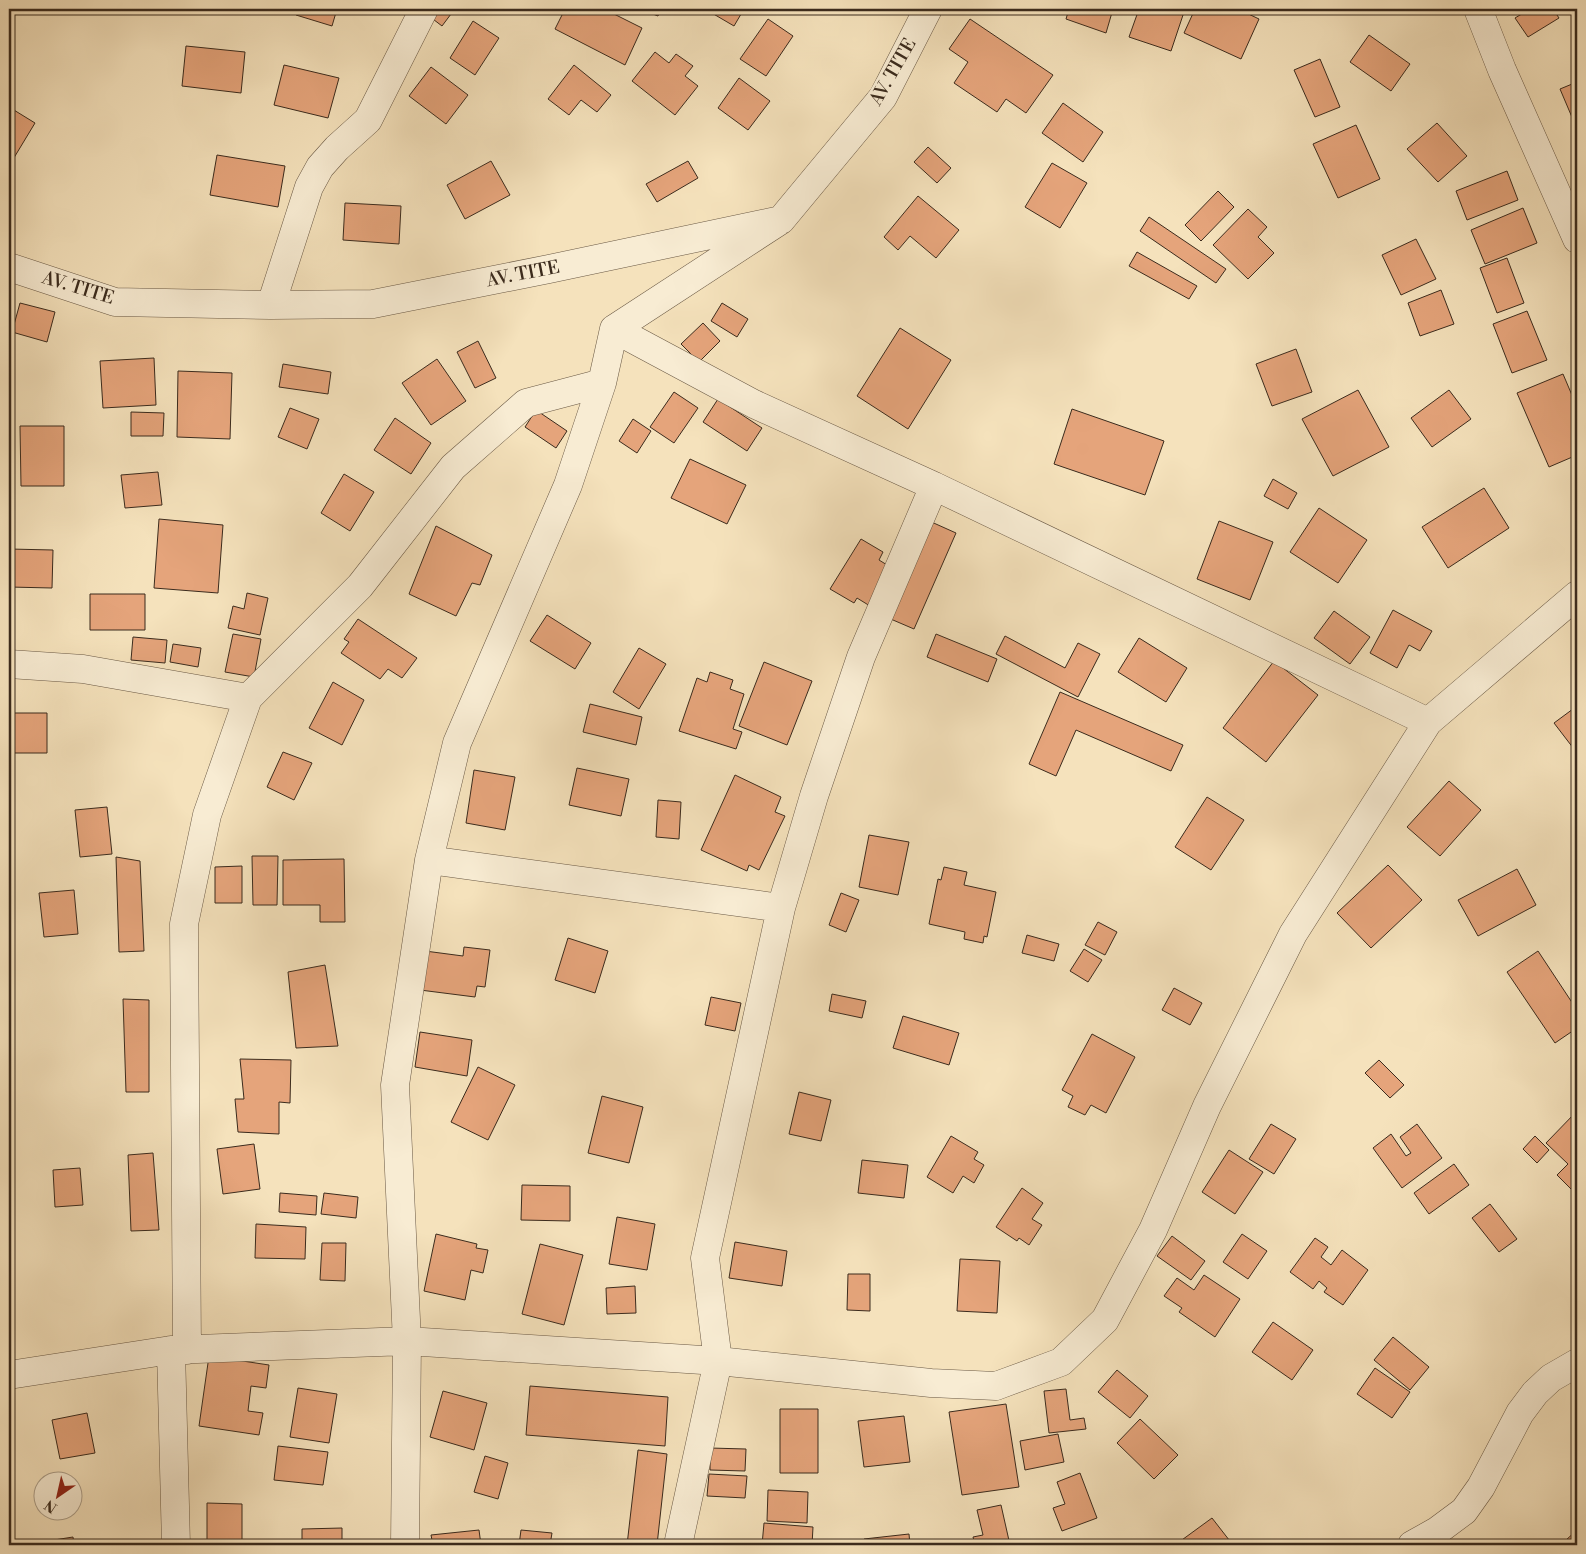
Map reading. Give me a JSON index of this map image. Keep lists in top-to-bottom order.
{
  "streets": {
    "street": ["AV. TITE"]
  },
  "north": "bottom left"
}
